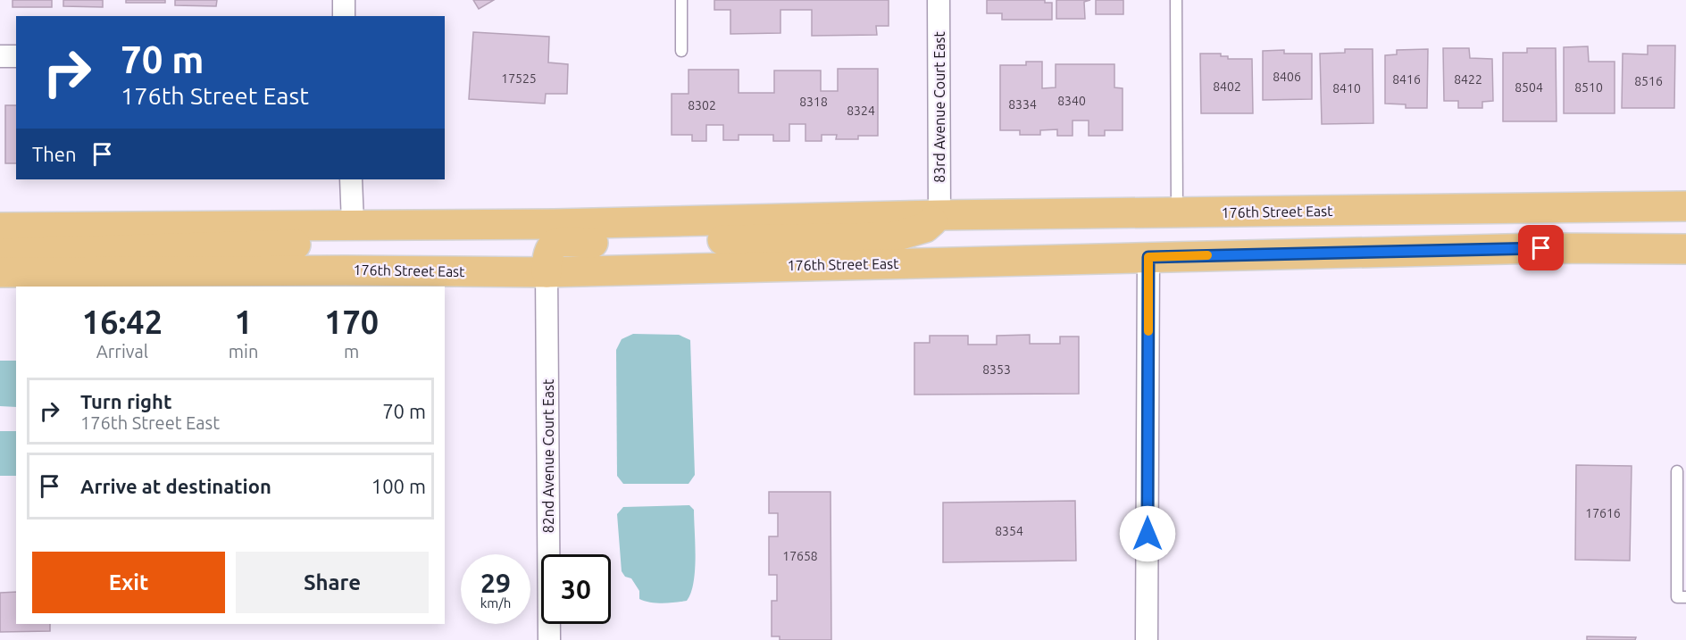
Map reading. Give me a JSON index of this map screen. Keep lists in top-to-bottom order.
{
  "streets": {
    "main road": ["176th Street East"],
    "street": ["83rd Avenue Court East", "82nd Avenue Court East"]
  },
  "crossings": [
    ["83rd Avenue Court East", "176th Street East"],
    ["176th Street East", "82nd Avenue Court East"]
  ],
  "house_numbers": [
    "8406",
    "17525",
    "8416",
    "8422",
    "8516",
    "8402",
    "8504",
    "8510",
    "8410",
    "8340",
    "8318",
    "8334",
    "8302",
    "8324",
    "8353",
    "17616",
    "8354",
    "17658"
  ],
  "page": {
    "turn": ["70 m", "176th Street East"],
    "then": "Then",
    "eta": [
      "16:42",
      "Arrival",
      "1",
      "min",
      "170",
      "m"
    ],
    "list": [
      {
        "name": "Turn right",
        "note": "176th Street East",
        "value": "70 m"
      },
      {
        "name": "Arrive at destination",
        "value": "100 m"
      }
    ],
    "buttons": ["Exit", "Share"],
    "speed": "29 km/h",
    "limit": "30"
  }
}
